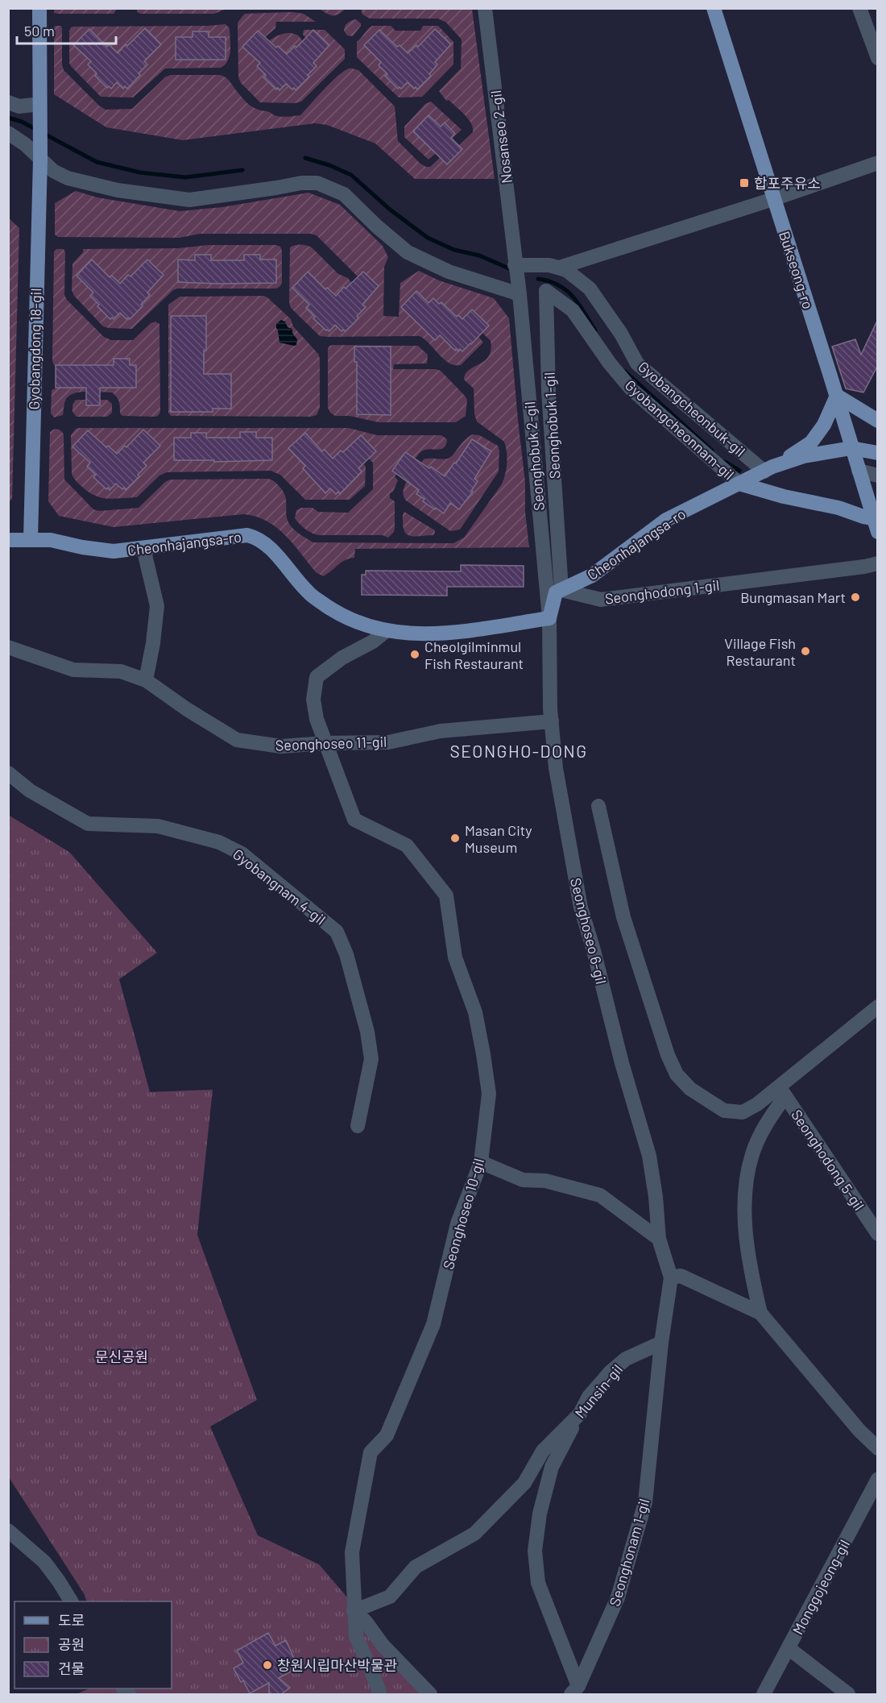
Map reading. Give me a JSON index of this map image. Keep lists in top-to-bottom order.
{
  "streets": {
    "main road": [
      "Bukseong-ro",
      "Gyobangdong 18-gil",
      "Gyobangcheonnam-gil",
      "Cheonhajangsa-ro"
    ],
    "street": [
      "Nosanseo 2-gil",
      "Gyobangcheonbuk-gil",
      "Seonghobuk 1-gil",
      "Seonghobuk 2-gil",
      "Seonghodong 1-gil",
      "Seonghoseo 11-gil",
      "Gyobangnam 4-gil",
      "Seonghoseo 6-gil",
      "Seonghodong 5-gil",
      "Seonghoseo 10-gil",
      "Munsin-gil",
      "Seonghonam 1-gil",
      "Monggojeong-gil"
    ]
  },
  "crossings": [
    ["Nosanseo 2-gil", "Gyobangcheonbuk-gil"],
    ["Nosanseo 2-gil", "Seonghobuk 2-gil"],
    ["Bukseong-ro", "Gyobangcheonnam-gil"],
    ["Bukseong-ro", "Cheonhajangsa-ro"],
    ["Gyobangdong 18-gil", "Cheonhajangsa-ro"],
    ["Gyobangcheonbuk-gil", "Cheonhajangsa-ro"],
    ["Seonghobuk 1-gil", "Gyobangcheonnam-gil"],
    ["Seonghobuk 1-gil", "Cheonhajangsa-ro"],
    ["Seonghobuk 1-gil", "Seonghodong 1-gil"],
    ["Gyobangcheonnam-gil", "Cheonhajangsa-ro"],
    ["Seonghobuk 2-gil", "Cheonhajangsa-ro"],
    ["Seonghobuk 2-gil", "Seonghoseo 6-gil"],
    ["Cheonhajangsa-ro", "Seonghodong 1-gil"],
    ["Cheonhajangsa-ro", "Seonghoseo 6-gil"],
    ["Cheonhajangsa-ro", "Seonghoseo 10-gil"],
    ["Seonghoseo 11-gil", "Seonghoseo 6-gil"],
    ["Seonghoseo 11-gil", "Seonghoseo 10-gil"],
    ["Seonghoseo 10-gil", "Munsin-gil"],
    ["Munsin-gil", "Seonghonam 1-gil"]
  ],
  "districts": ["SEONGHO-DONG"],
  "parks": ["문신공원"],
  "places": {
    "transit": ["합포주유소"],
    "other": [
      "Bungmasan Mart",
      "Village Fish Restaurant",
      "Cheolgilminmul Fish Restaurant",
      "Masan City Museum",
      "창원시립마산박물관"
    ]
  },
  "legend": ["도로", "공원", "건물"],
  "scale_bar": "50 m"
}
